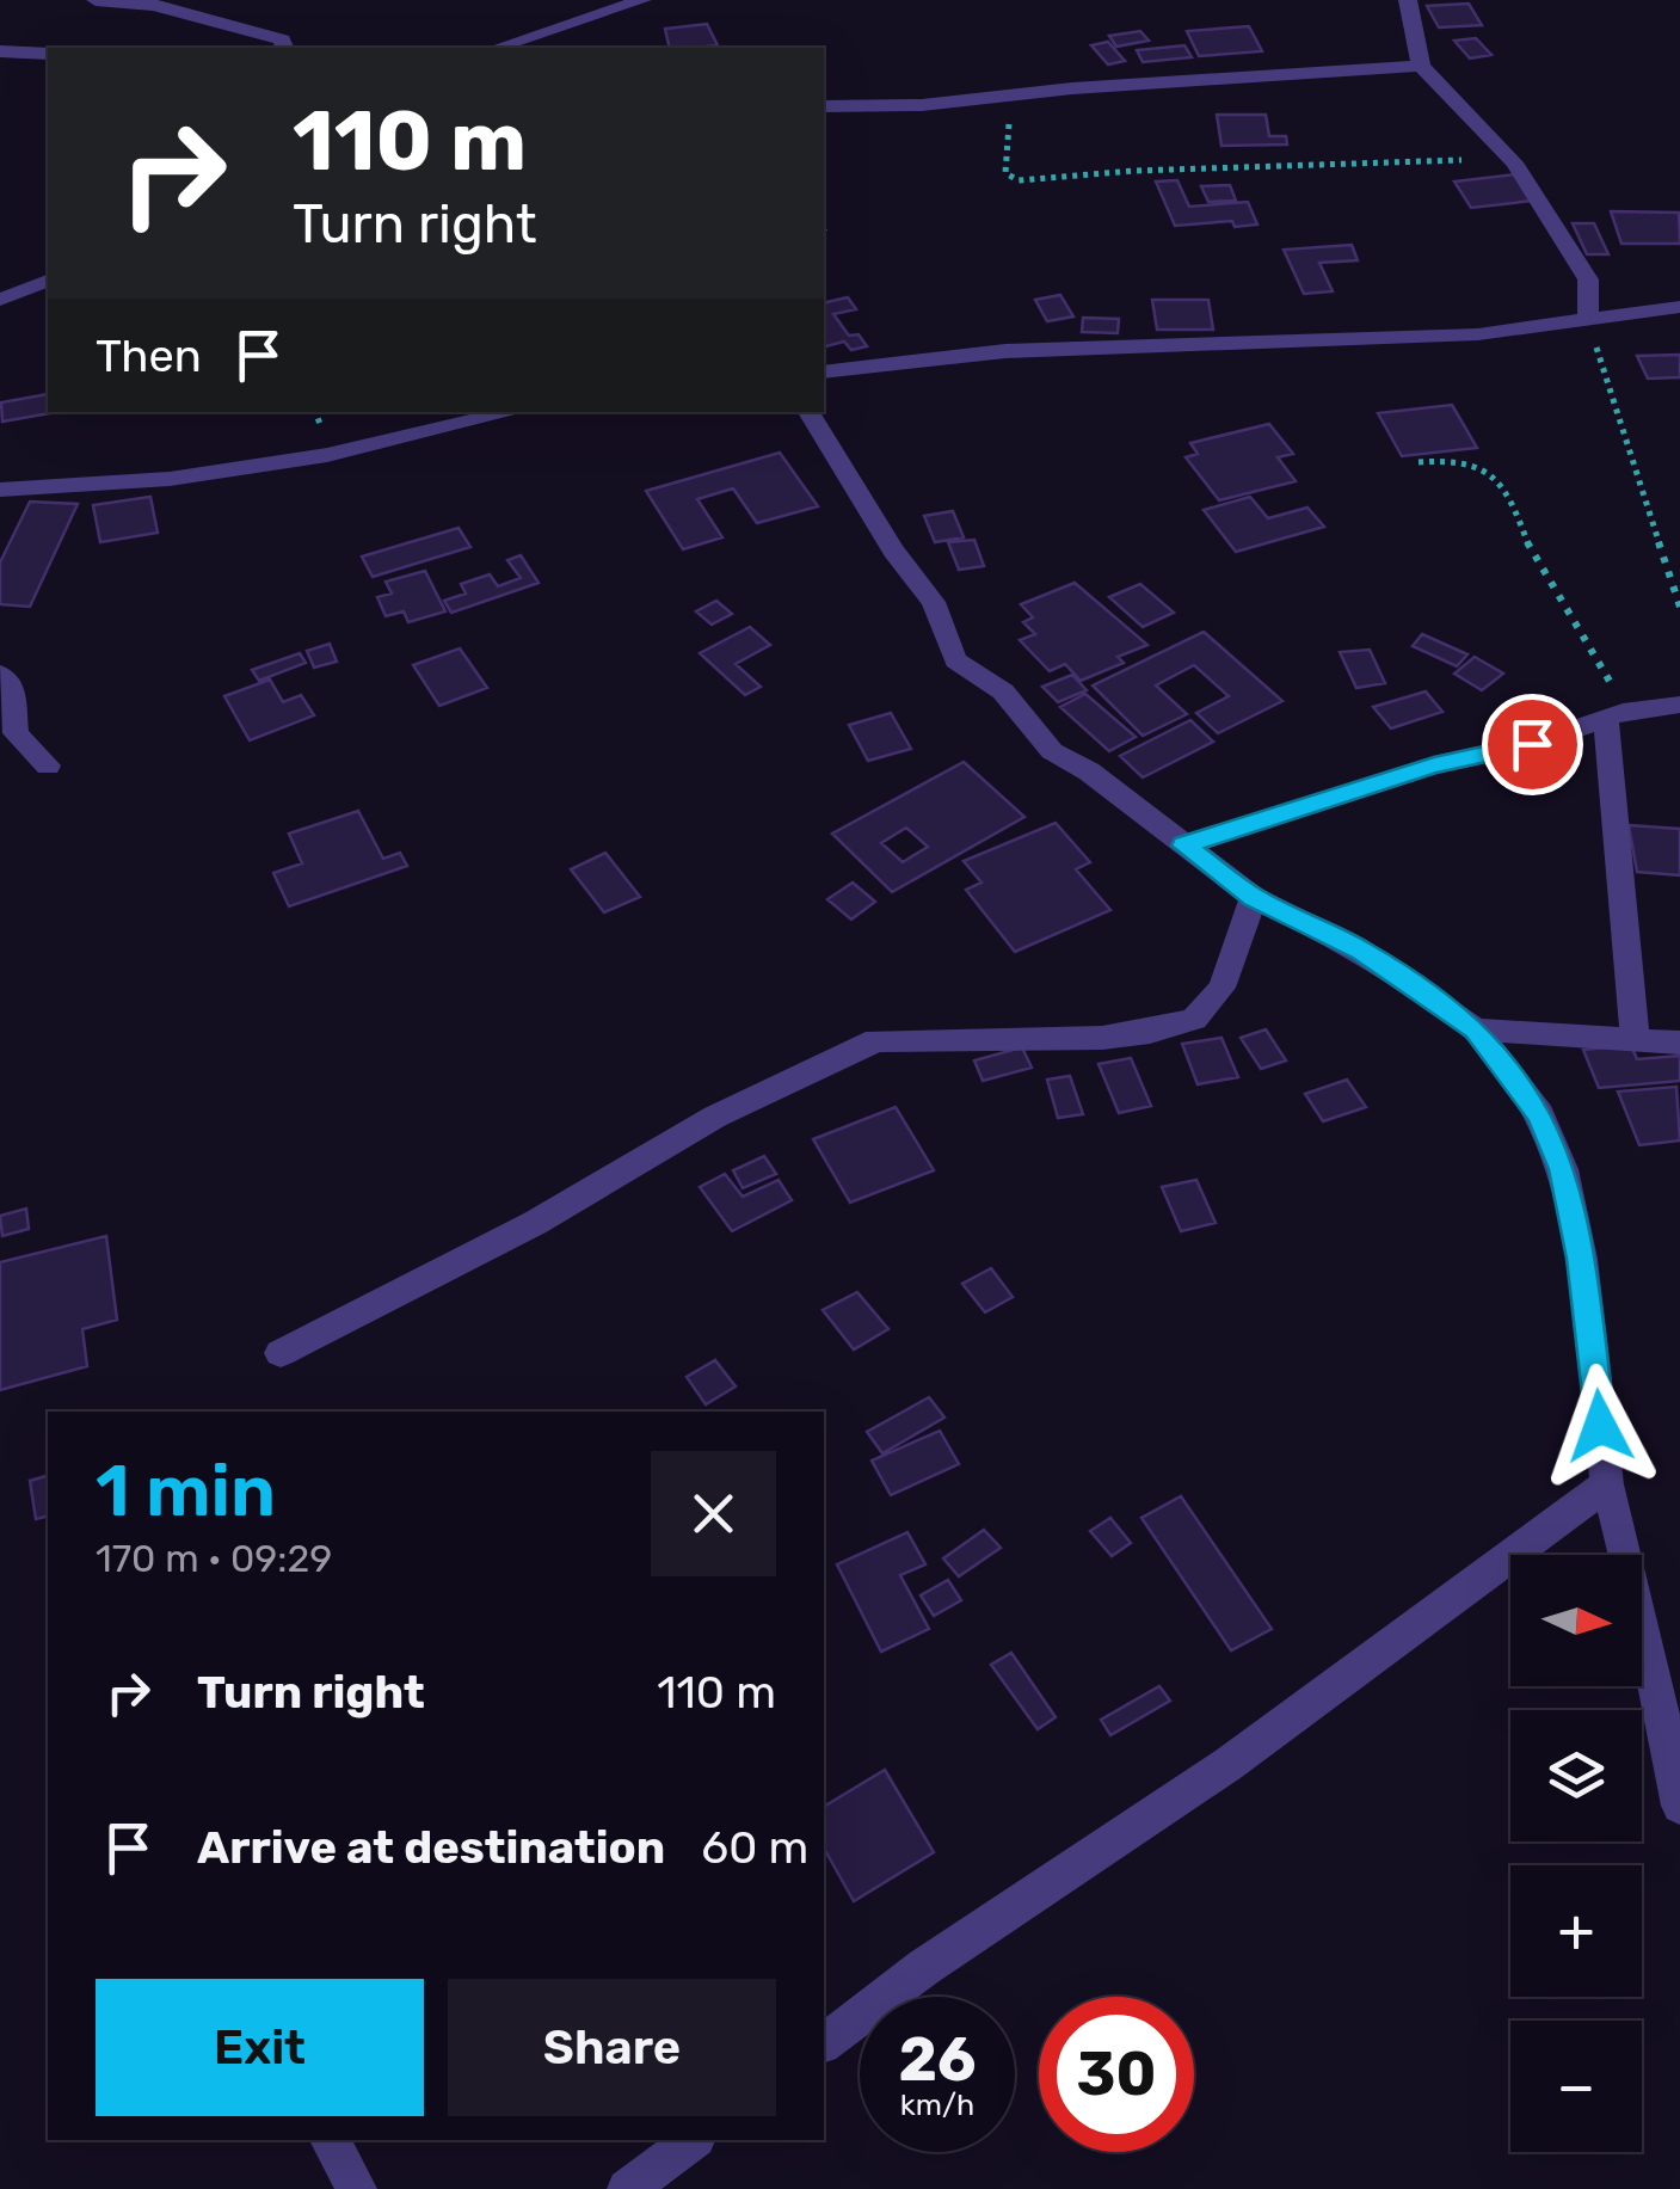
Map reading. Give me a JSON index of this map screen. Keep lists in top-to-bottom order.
{
  "north": "right",
  "page": {
    "turn": ["110 m", "Turn right"],
    "then": "Then",
    "heading": ["1 min", "170 m · 09:29"],
    "map_buttons": ["+", "−"],
    "list": [
      {
        "name": "Turn right",
        "value": "110 m"
      },
      {
        "name": "Arrive at destination",
        "value": "60 m"
      }
    ],
    "buttons": ["Exit", "Share"],
    "speed": "26 km/h",
    "limit": "30"
  }
}
